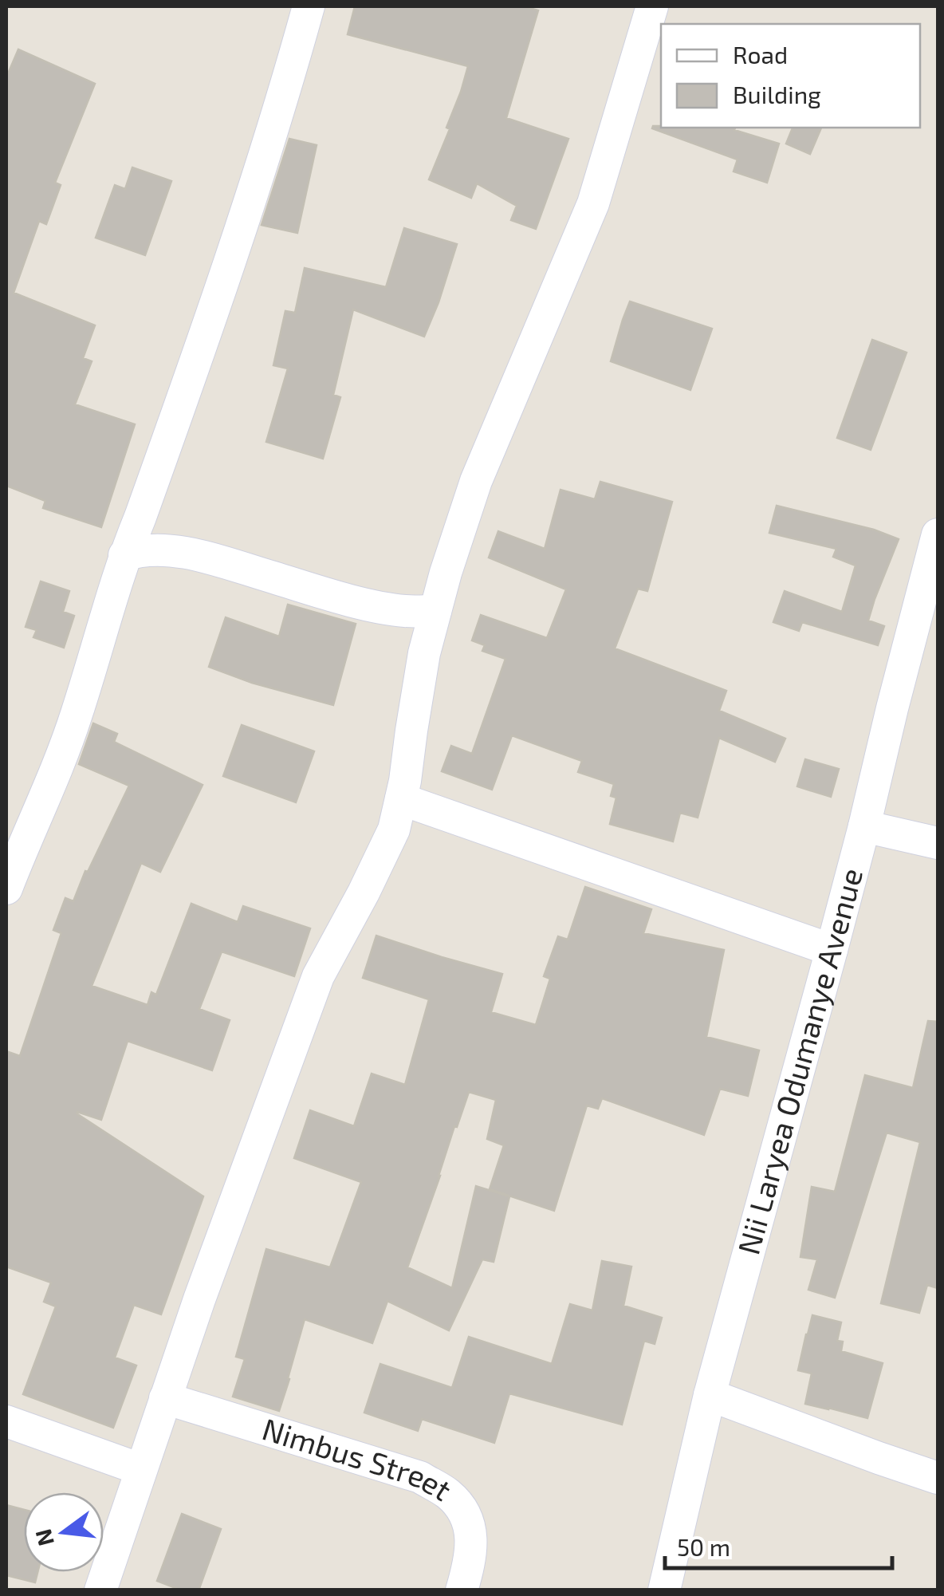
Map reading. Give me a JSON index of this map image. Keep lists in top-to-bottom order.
{
  "streets": {
    "street": ["Nii Laryea Odumanye Avenue", "Nimbus Street"]
  },
  "legend": ["Road", "Building"],
  "scale_bar": "50 m",
  "north": "left"
}
